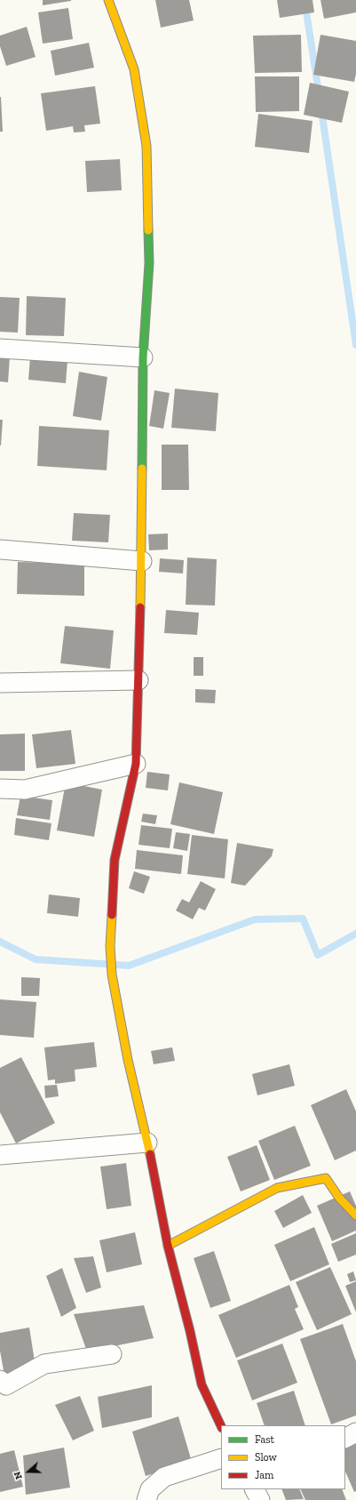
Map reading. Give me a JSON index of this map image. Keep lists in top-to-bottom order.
{
  "legend": ["Fast", "Slow", "Jam"],
  "north": "left"
}
